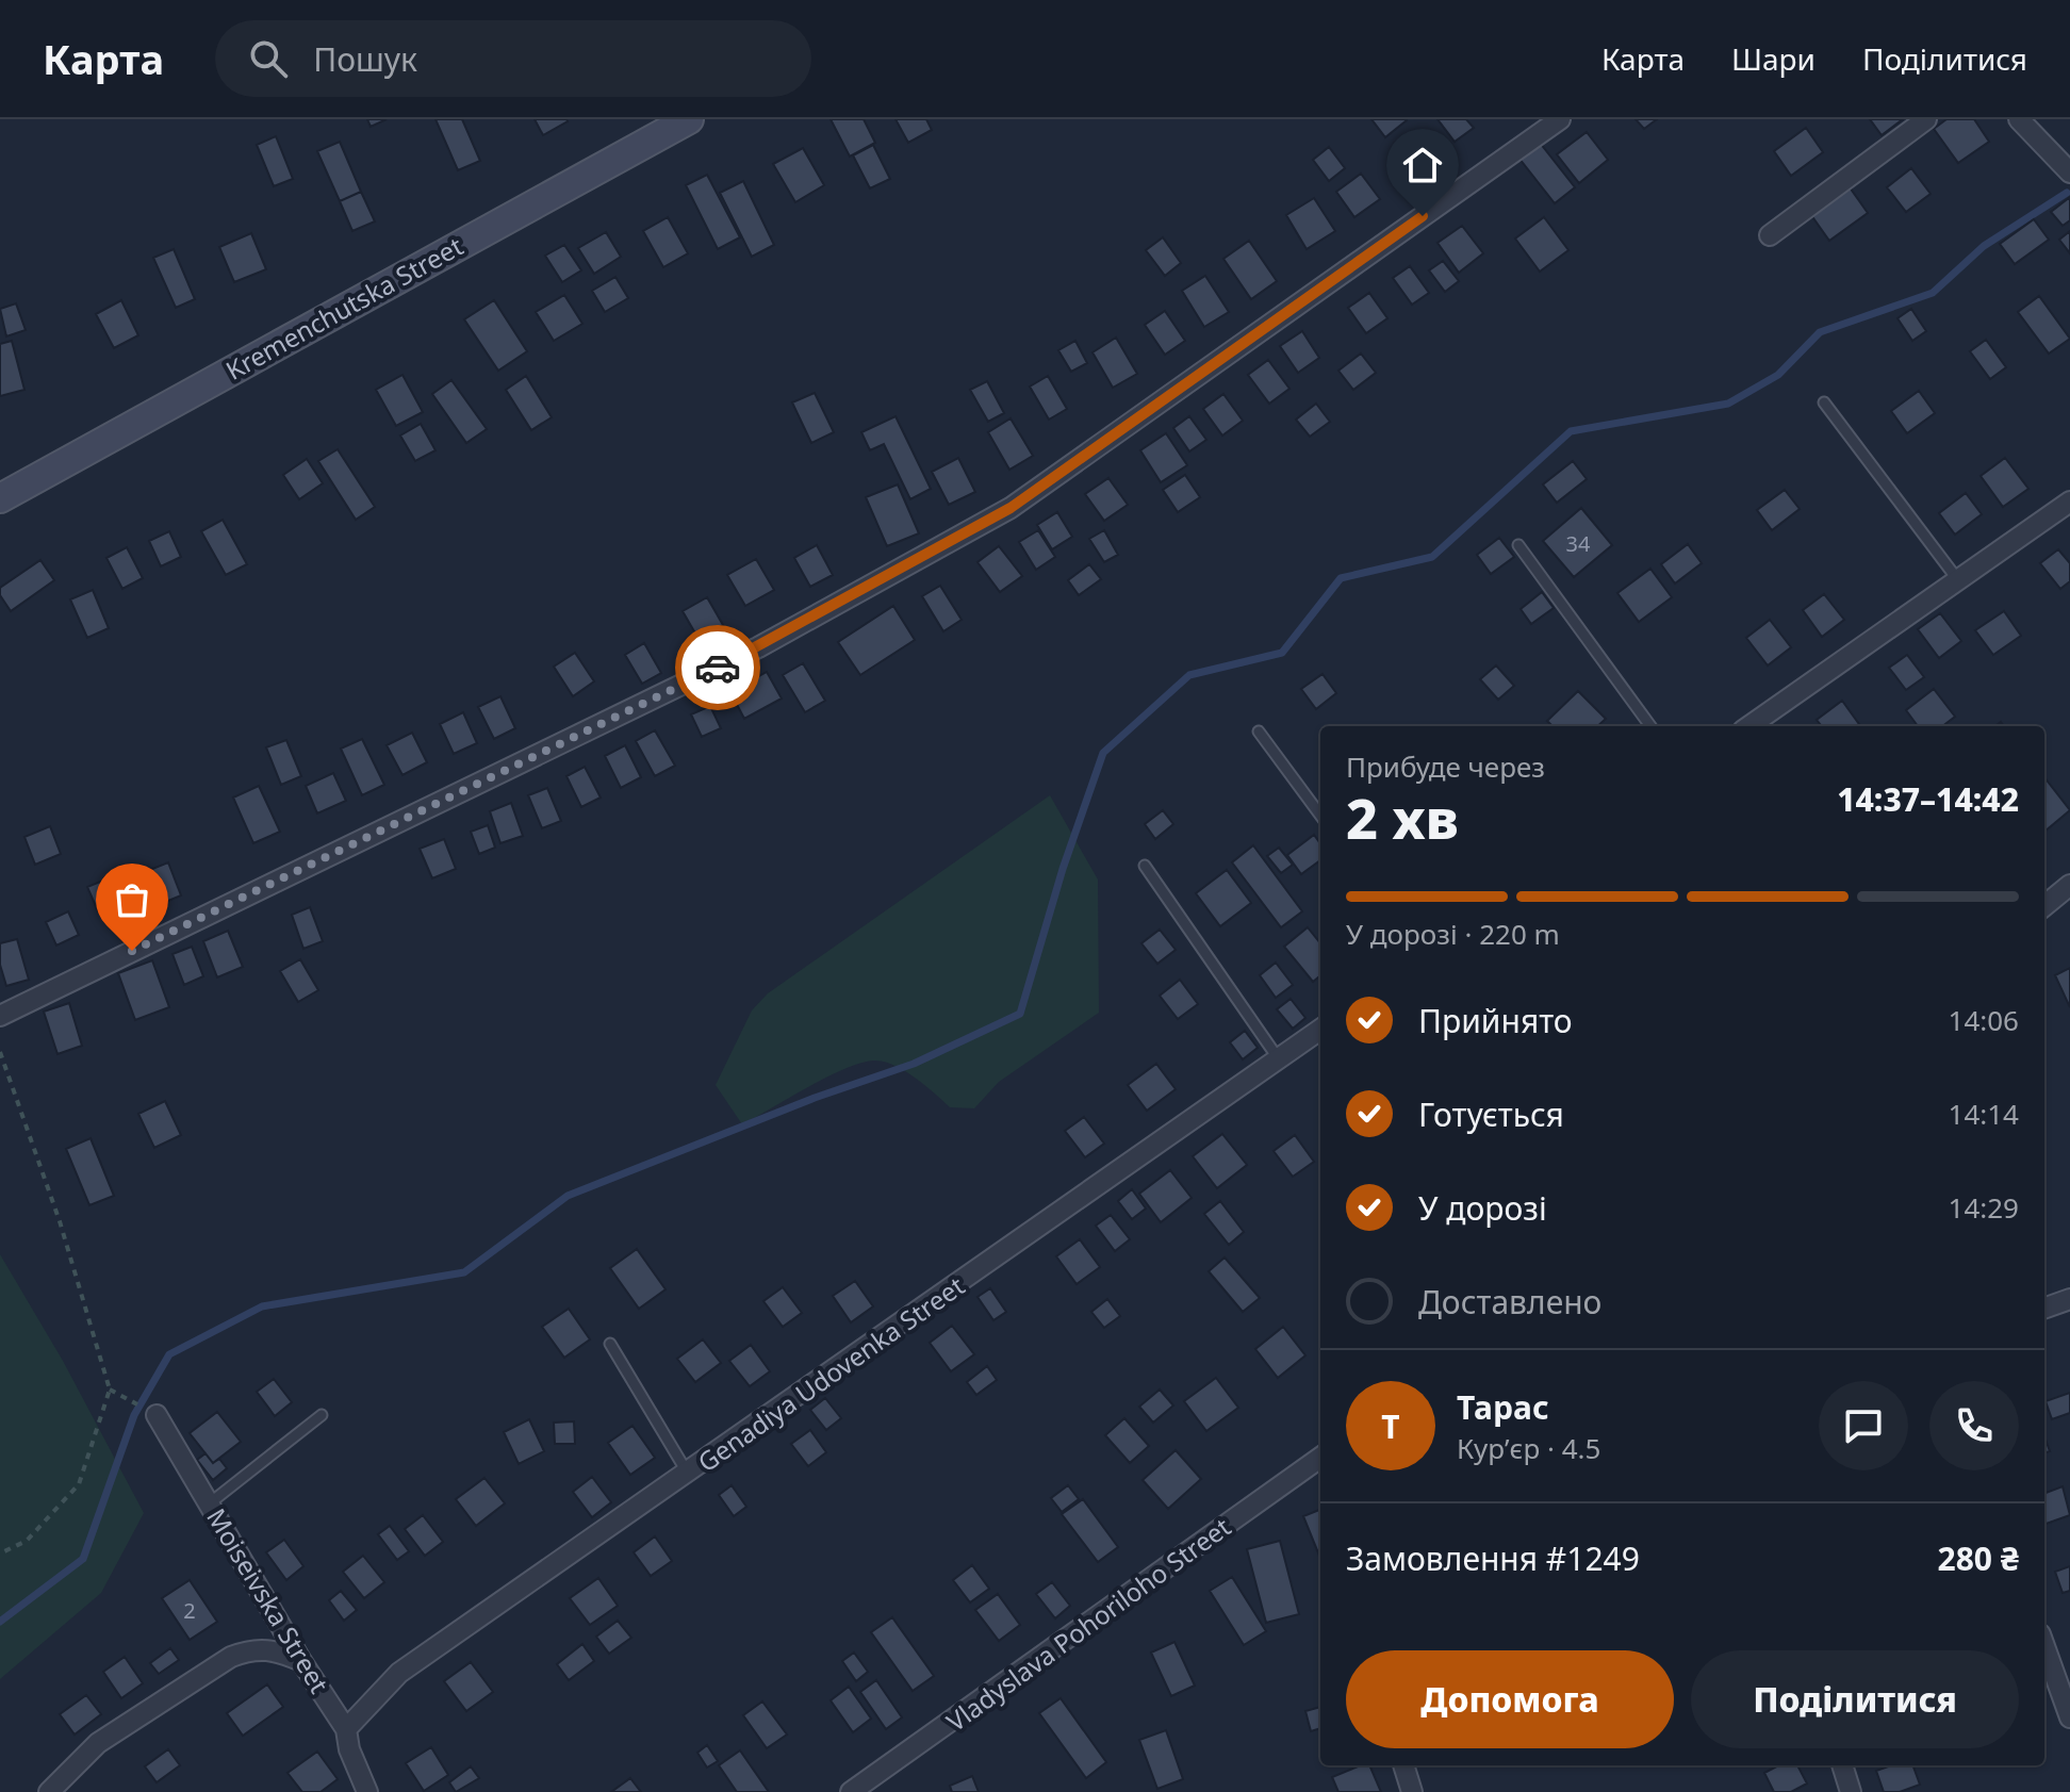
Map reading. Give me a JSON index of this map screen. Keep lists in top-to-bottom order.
{
  "streets": {
    "street": [
      "Kremenchutska Street",
      "Genadiya Udovenka Street",
      "Moiseivska Street",
      "Vladyslava Pohoriloho Street"
    ]
  },
  "crossings": [
    ["Genadiya Udovenka Street", "Moiseivska Street"]
  ],
  "house_numbers": ["34", "2"],
  "page": {
    "header": "Карта",
    "search": "Пошук",
    "nav": ["Карта", "Шари", "Поділитися"],
    "heading": ["2 хв", "Прибуде через", "14:37–14:42"],
    "panel": [
      "Тарас",
      "Кур’єр · 4.5",
      "Замовлення #1249",
      "280 ₴"
    ],
    "bar": "У дорозі · 220 m",
    "list": [
      ["Прийнято", "14:06"],
      ["Готується", "14:14"],
      ["У дорозі", "14:29"],
      "Доставлено"
    ],
    "round": "Т",
    "buttons": ["Допомога", "Поділитися"]
  }
}
